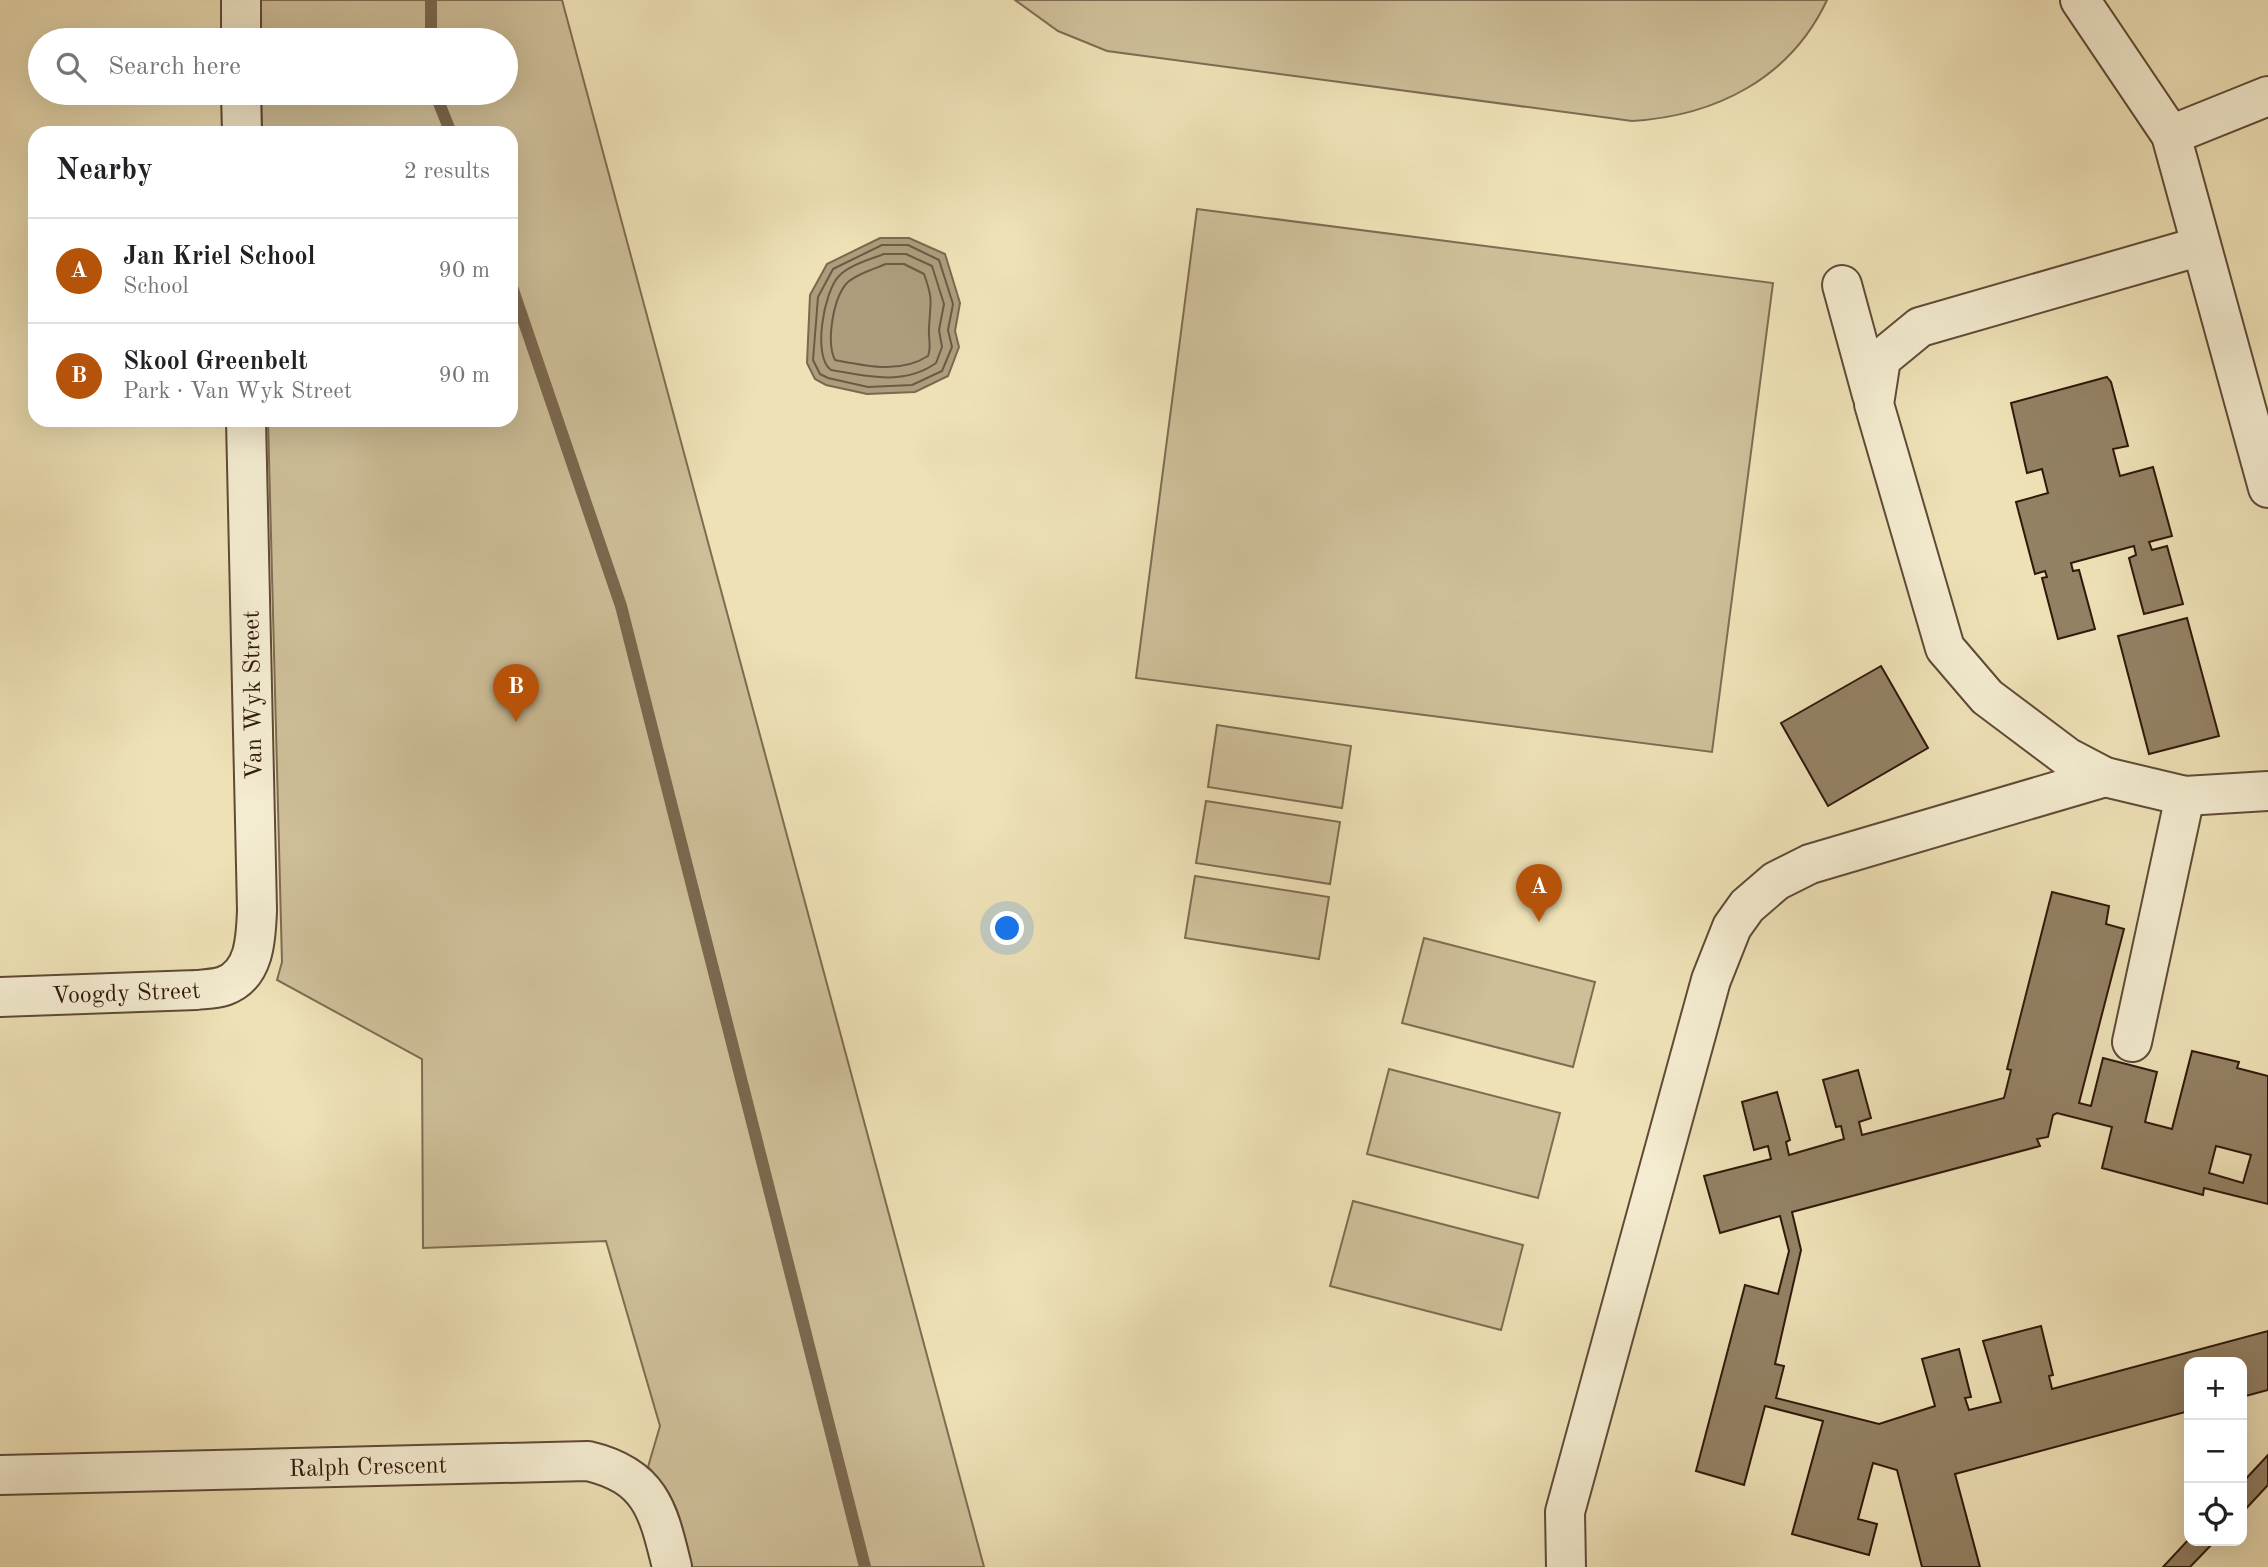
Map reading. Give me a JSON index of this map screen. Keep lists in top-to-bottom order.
{
  "streets": {
    "street": ["Van Wyk Street", "Voogdy Street", "Ralph Crescent"]
  },
  "crossings": [
    ["Van Wyk Street", "Voogdy Street"]
  ],
  "page": {
    "search": "Search here",
    "heading": ["Nearby", "2 results"],
    "list": [
      {
        "mark": "A",
        "name": "Jan Kriel School",
        "note": "School",
        "value": "90 m"
      },
      {
        "mark": "B",
        "name": "Skool Greenbelt",
        "note": "Park · Van Wyk Street",
        "value": "90 m"
      }
    ],
    "pins": ["B", "A"],
    "map_buttons": ["+", "−"]
  }
}
